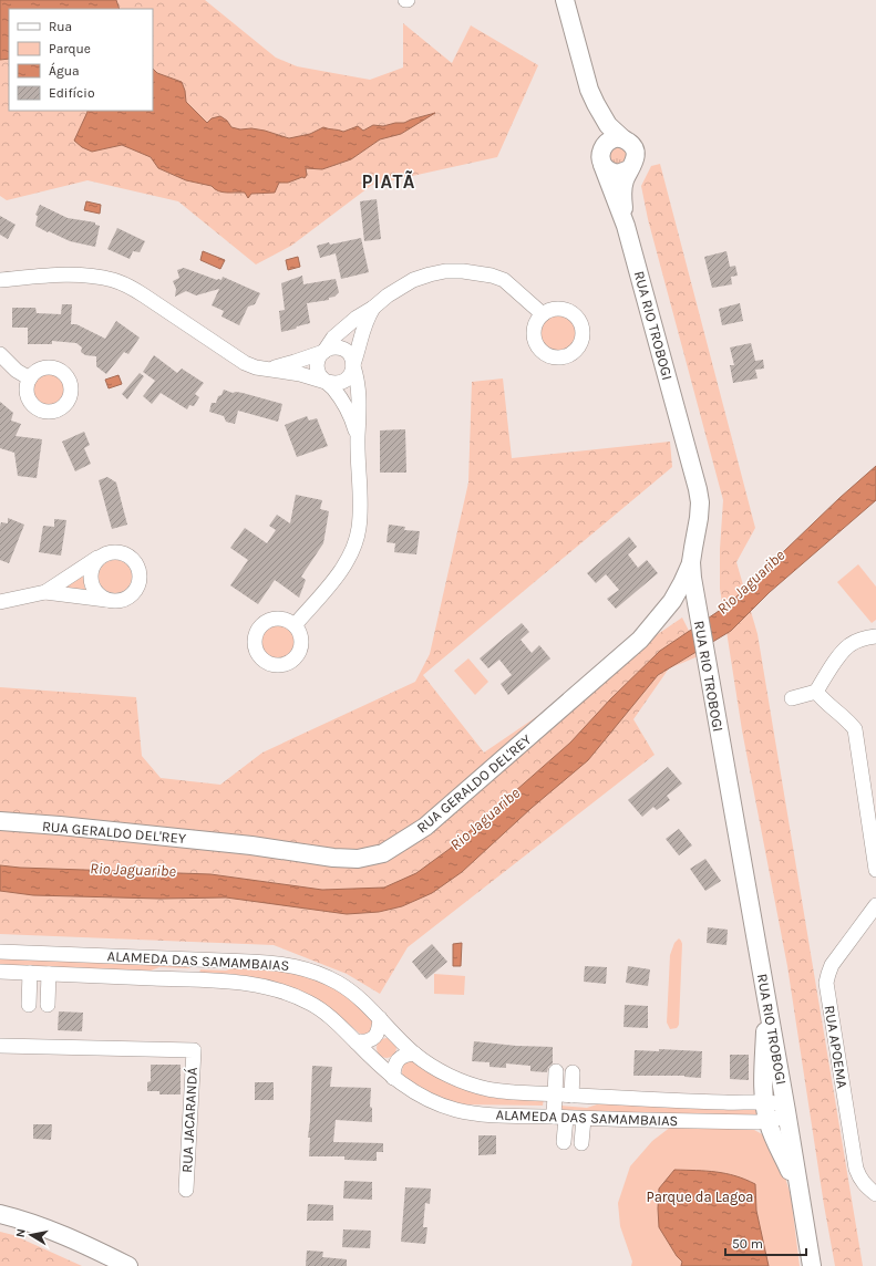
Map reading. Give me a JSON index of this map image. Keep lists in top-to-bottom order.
{
  "streets": {
    "main road": ["RUA RIO TROBOGI", "RUA GERALDO DEL'REY"],
    "street": ["ALAMEDA DAS SAMAMBAIAS", "RUA APOEMA", "RUA JACARANDÁ"]
  },
  "crossings": [
    ["RUA RIO TROBOGI", "RUA GERALDO DEL'REY"],
    ["RUA RIO TROBOGI", "ALAMEDA DAS SAMAMBAIAS"]
  ],
  "districts": ["PIATÃ"],
  "water": ["Rio Jaguaribe"],
  "parks": ["Parque da Lagoa"],
  "legend": [
    "Rua",
    "Parque",
    "Água",
    "Edifício"
  ],
  "scale_bar": "50 m",
  "north": "left"
}
